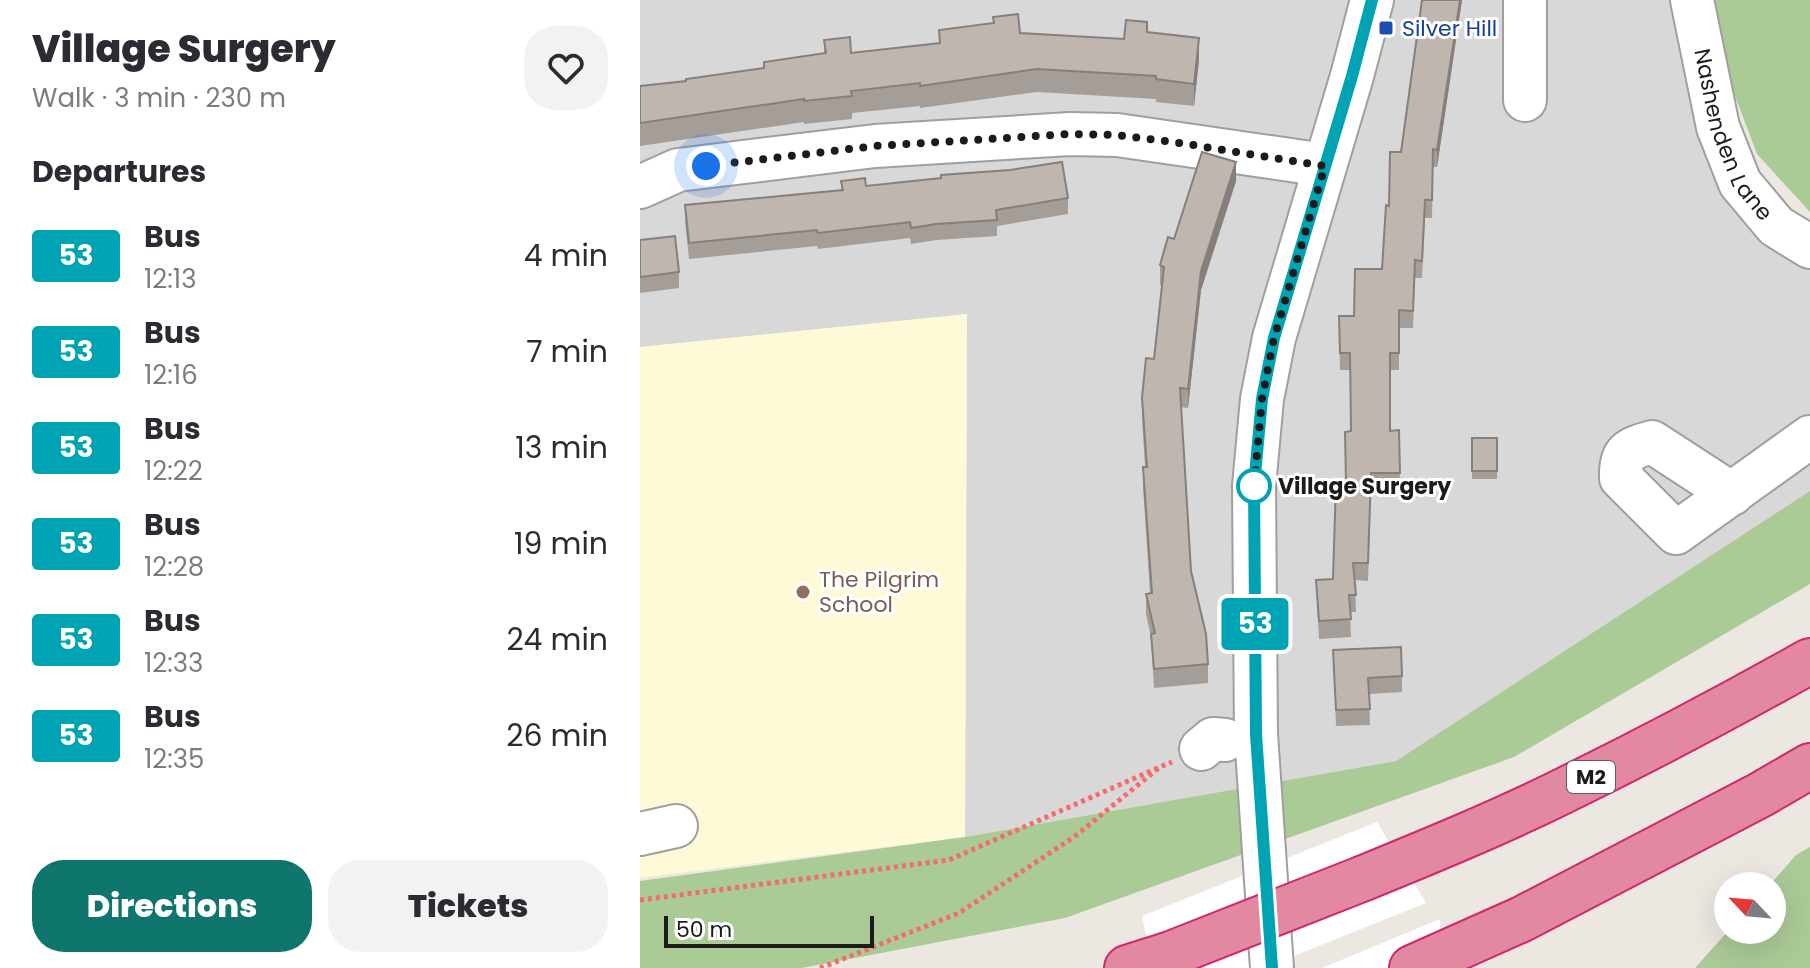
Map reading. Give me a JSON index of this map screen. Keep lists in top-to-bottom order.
{
  "streets": {
    "highway": ["M2"],
    "street": ["Nashenden Lane"]
  },
  "places": {
    "transit": ["Silver Hill"],
    "other": ["Village Surgery", "The Pilgrim School"]
  },
  "lines": ["bus line 53"],
  "scale_bar": "50 m",
  "north": "top left",
  "page": {
    "heading": [
      ["Village Surgery", "Walk · 3 min · 230 m"],
      "Departures"
    ],
    "on_map": "53",
    "list": [
      {
        "mark": "53",
        "name": "Bus",
        "note": "12:13",
        "value": "4 min"
      },
      {
        "mark": "53",
        "name": "Bus",
        "note": "12:16",
        "value": "7 min"
      },
      {
        "mark": "53",
        "name": "Bus",
        "note": "12:22",
        "value": "13 min"
      },
      {
        "mark": "53",
        "name": "Bus",
        "note": "12:28",
        "value": "19 min"
      },
      {
        "mark": "53",
        "name": "Bus",
        "note": "12:33",
        "value": "24 min"
      },
      {
        "mark": "53",
        "name": "Bus",
        "note": "12:35",
        "value": "26 min"
      }
    ],
    "buttons": ["Directions", "Tickets"],
    "scale": "50 m"
  }
}
